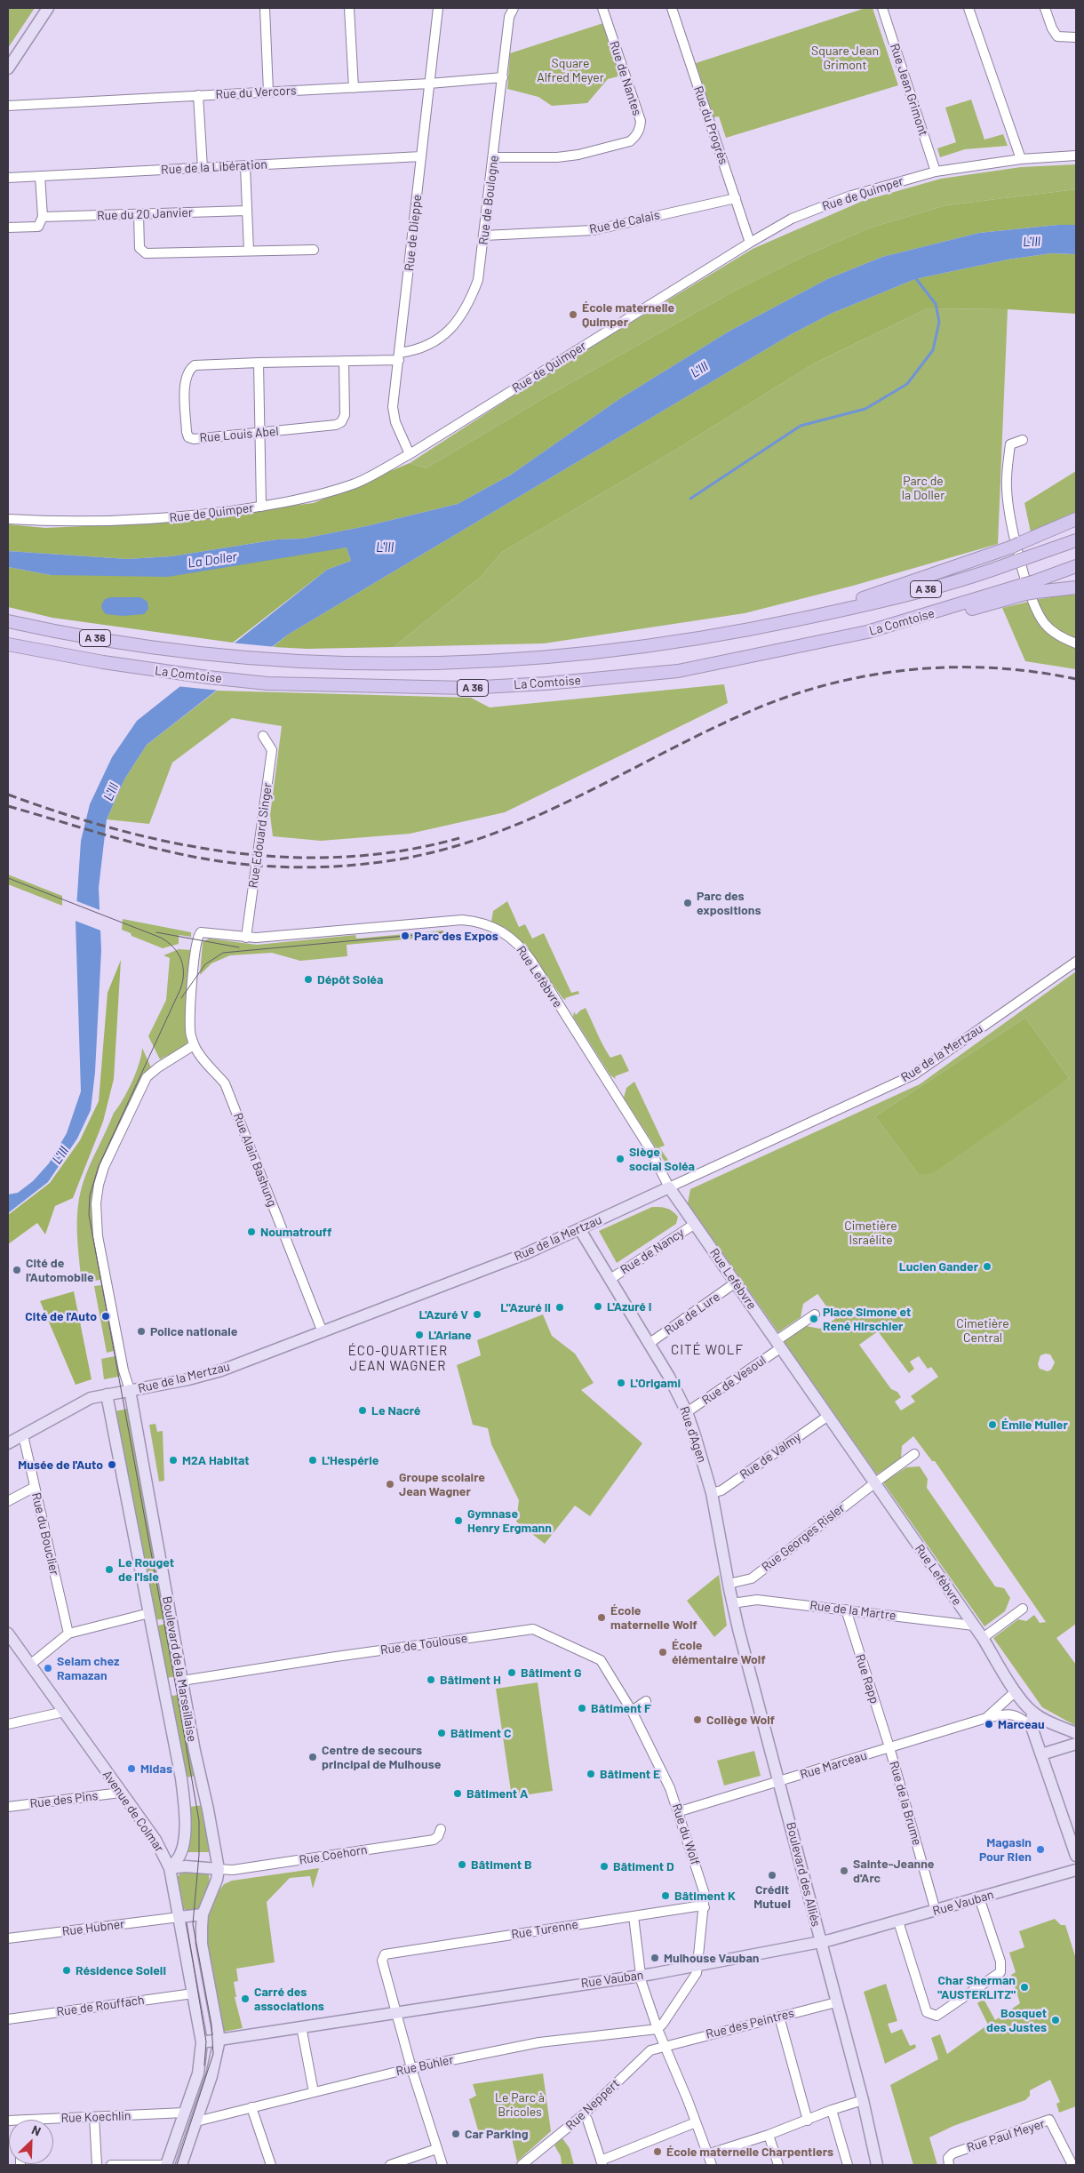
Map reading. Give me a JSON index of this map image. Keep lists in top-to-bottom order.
{
  "streets": {
    "highway": ["A 36", "La Comtoise"],
    "main road": [
      "Rue Lefèbvre",
      "Rue de la Mertzau",
      "Rue d'Agen",
      "Boulevard de la Marseillaise",
      "Avenue de Colmar",
      "Boulevard des Alliés",
      "Rue Vauban"
    ],
    "street": [
      "Rue de Nantes",
      "Rue Jean Grimont",
      "Rue du Vercors",
      "Rue du Progrès",
      "Rue de la Libération",
      "Rue de Quimper",
      "Rue de Boulogne",
      "Rue du 20 Janvier",
      "Rue de Calais",
      "Rue de Dieppe",
      "Rue Louis Abel",
      "Rue Edouard Singer",
      "Rue Alain Bashung",
      "Rue de Nancy",
      "Rue de Lure",
      "Rue de Vesoul",
      "Rue de Valmy",
      "Rue du Bouclier",
      "Rue Georges Risler",
      "Rue de la Martre",
      "Rue de Toulouse",
      "Rue Rapp",
      "Rue Marceau",
      "Rue des Pins",
      "Rue de la Brume",
      "Rue du Wolf",
      "Rue Coehorn",
      "Rue Hubner",
      "Rue Turenne",
      "Rue de Rouffach",
      "Rue des Peintres",
      "Rue Buhler",
      "Rue Neppert",
      "Rue Koechlin",
      "Rue Paul Meyer"
    ]
  },
  "crossings": [
    ["Rue de Nantes", "Rue de Boulogne"],
    ["Rue Jean Grimont", "Rue de Quimper"],
    ["Rue du Vercors", "Rue de Boulogne"],
    ["Rue du Vercors", "Rue de Dieppe"],
    ["Rue du Progrès", "Rue de Quimper"],
    ["Rue du Progrès", "Rue de Calais"],
    ["Rue de la Libération", "Rue de Dieppe"],
    ["Rue de Quimper", "Rue de Dieppe"],
    ["Rue de Boulogne", "Rue de Calais"],
    ["Rue de Boulogne", "Rue de Dieppe"],
    ["Rue de Boulogne", "Rue Louis Abel"],
    ["Rue Edouard Singer", "Rue Lefèbvre"],
    ["Rue Lefèbvre", "Rue de la Mertzau"],
    ["Rue Lefèbvre", "Rue Alain Bashung"],
    ["Rue Lefèbvre", "Rue de Nancy"],
    ["Rue Lefèbvre", "Rue de Lure"],
    ["Rue Lefèbvre", "Rue de Vesoul"],
    ["Rue Lefèbvre", "Rue de Valmy"],
    ["Rue Lefèbvre", "Rue Georges Risler"],
    ["Rue Lefèbvre", "Rue de la Martre"],
    ["Rue Lefèbvre", "Rue Marceau"],
    ["Rue de la Mertzau", "Rue Alain Bashung"],
    ["Rue de la Mertzau", "Rue d'Agen"],
    ["Rue de la Mertzau", "Rue du Bouclier"],
    ["Rue de la Mertzau", "Boulevard de la Marseillaise"],
    ["Rue de Nancy", "Rue d'Agen"],
    ["Rue de Lure", "Rue d'Agen"],
    ["Rue de Vesoul", "Rue d'Agen"],
    ["Rue d'Agen", "Rue de Valmy"],
    ["Rue d'Agen", "Rue Georges Risler"],
    ["Rue d'Agen", "Boulevard des Alliés"],
    ["Rue Georges Risler", "Boulevard des Alliés"],
    ["Rue de la Martre", "Rue Rapp"],
    ["Rue de la Martre", "Boulevard des Alliés"],
    ["Rue de Toulouse", "Boulevard de la Marseillaise"],
    ["Rue de Toulouse", "Rue du Wolf"],
    ["Boulevard de la Marseillaise", "Avenue de Colmar"],
    ["Boulevard de la Marseillaise", "Rue Coehorn"],
    ["Rue Rapp", "Rue Marceau"],
    ["Rue Rapp", "Rue de la Brume"],
    ["Rue Marceau", "Rue de la Brume"],
    ["Rue Marceau", "Rue du Wolf"],
    ["Rue Marceau", "Boulevard des Alliés"],
    ["Rue des Pins", "Avenue de Colmar"],
    ["Rue de la Brume", "Rue Vauban"],
    ["Avenue de Colmar", "Rue Hubner"],
    ["Avenue de Colmar", "Rue de Rouffach"],
    ["Avenue de Colmar", "Rue Koechlin"],
    ["Rue du Wolf", "Rue Vauban"],
    ["Rue du Wolf", "Rue Turenne"],
    ["Boulevard des Alliés", "Rue Vauban"],
    ["Boulevard des Alliés", "Rue des Peintres"],
    ["Rue Vauban", "Rue Turenne"],
    ["Rue des Peintres", "Rue Neppert"]
  ],
  "districts": ["CITÉ WOLF", "ÉCO-QUARTIER JEAN WAGNER"],
  "water": ["L'Ill", "La Doller"],
  "parks": [
    "Square Jean Grimont",
    "Square Alfred Meyer",
    "Parc de la Doller",
    "Cimetière Israélite",
    "Cimetière Central",
    "Le Parc à Bricoles"
  ],
  "places": [
    "École maternelle Quimper",
    "Parc des expositions",
    "Parc des Expos",
    "Dépôt Soléa",
    "Siège social Soléa",
    "Noumatrouff",
    "Lucien Gander",
    "Cité de l'Automobile",
    "L'Azuré I",
    "L\"Azuré II",
    "L'Azuré V",
    "Cité de l'Auto",
    "Place Simone et René Hirschler",
    "Police nationale",
    "L'Ariane",
    "L'Origami",
    "Le Nacré",
    "Émile Muller",
    "M2A Habitat",
    "L'Hespérie",
    "Musée de l'Auto",
    "Groupe scolaire Jean Wagner",
    "Gymnase Henry Ergmann",
    "Le Rouget de l'Isle",
    "École maternelle Wolf",
    "École élémentaire Wolf",
    "Selam chez Ramazan",
    "Bâtiment G",
    "Bâtiment H",
    "Bâtiment F",
    "Collège Wolf",
    "Marceau",
    "Bâtiment C",
    "Centre de secours principal de Mulhouse",
    "Midas",
    "Bâtiment E",
    "Bâtiment A",
    "Magasin Pour Rien",
    "Bâtiment B",
    "Bâtiment D",
    "Sainte-Jeanne d'Arc",
    "Crédit Mutuel",
    "Bâtiment K",
    "Mulhouse Vauban",
    "Résidence Soleil",
    "Char Sherman \"AUSTERLITZ\"",
    "Carré des associations",
    "Bosquet des Justes",
    "Car Parking",
    "École maternelle Charpentiers"
  ],
  "north": "top right"
}
